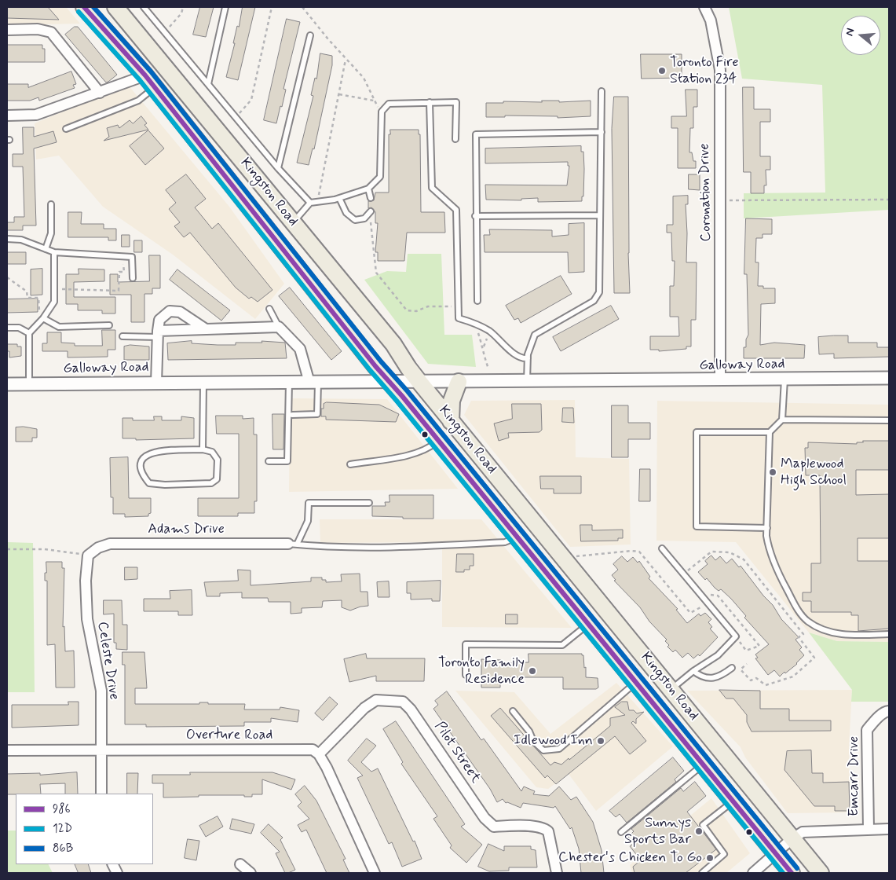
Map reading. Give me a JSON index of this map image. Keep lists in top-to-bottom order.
{
  "streets": {
    "main road": ["Kingston Road"],
    "street": [
      "Coronation Drive",
      "Galloway Road",
      "Adams Drive",
      "Celeste Drive",
      "Overture Road",
      "Pilot Street",
      "Emcarr Drive"
    ]
  },
  "crossings": [
    ["Kingston Road", "Galloway Road"],
    ["Coronation Drive", "Galloway Road"],
    ["Adams Drive", "Celeste Drive"],
    ["Celeste Drive", "Overture Road"],
    ["Overture Road", "Pilot Street"]
  ],
  "places": [
    "Toronto Fire Station 234",
    "Maplewood High School",
    "Toronto Family Residence",
    "Idlewood Inn",
    "Sunnys Sports Bar",
    "Chester's Chicken To Go"
  ],
  "lines": ["transit line 986", "transit line 86B", "transit line 12D"],
  "legend": ["986", "12D", "86B"],
  "north": "left"
}
